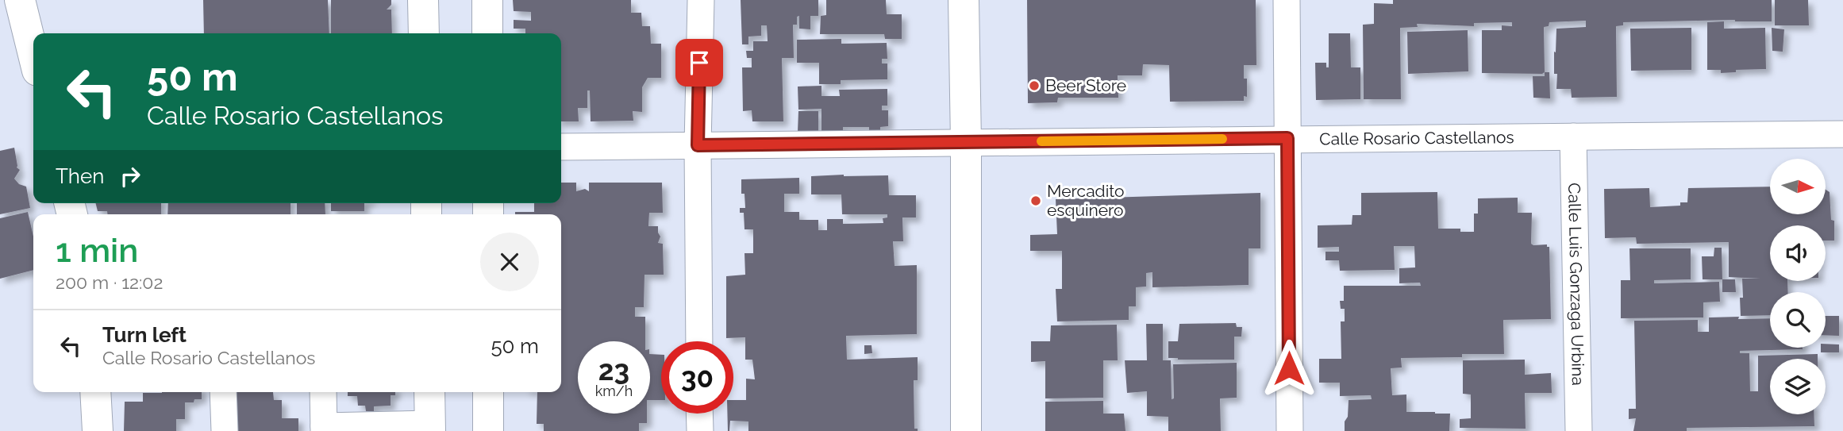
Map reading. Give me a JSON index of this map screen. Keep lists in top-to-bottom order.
{
  "streets": {
    "street": ["Calle Rosario Castellanos", "Calle Luis Gonzaga Urbina"]
  },
  "crossings": [
    ["Calle Rosario Castellanos", "Calle Luis Gonzaga Urbina"]
  ],
  "places": ["Beer Store", "Mercadito esquinero"],
  "north": "right",
  "page": {
    "turn": ["50 m", "Calle Rosario Castellanos"],
    "then": "Then",
    "heading": ["1 min", "200 m · 12:02"],
    "list": [
      {
        "name": "Turn left",
        "note": "Calle Rosario Castellanos",
        "value": "50 m"
      }
    ],
    "speed": "23 km/h",
    "limit": "30"
  }
}
